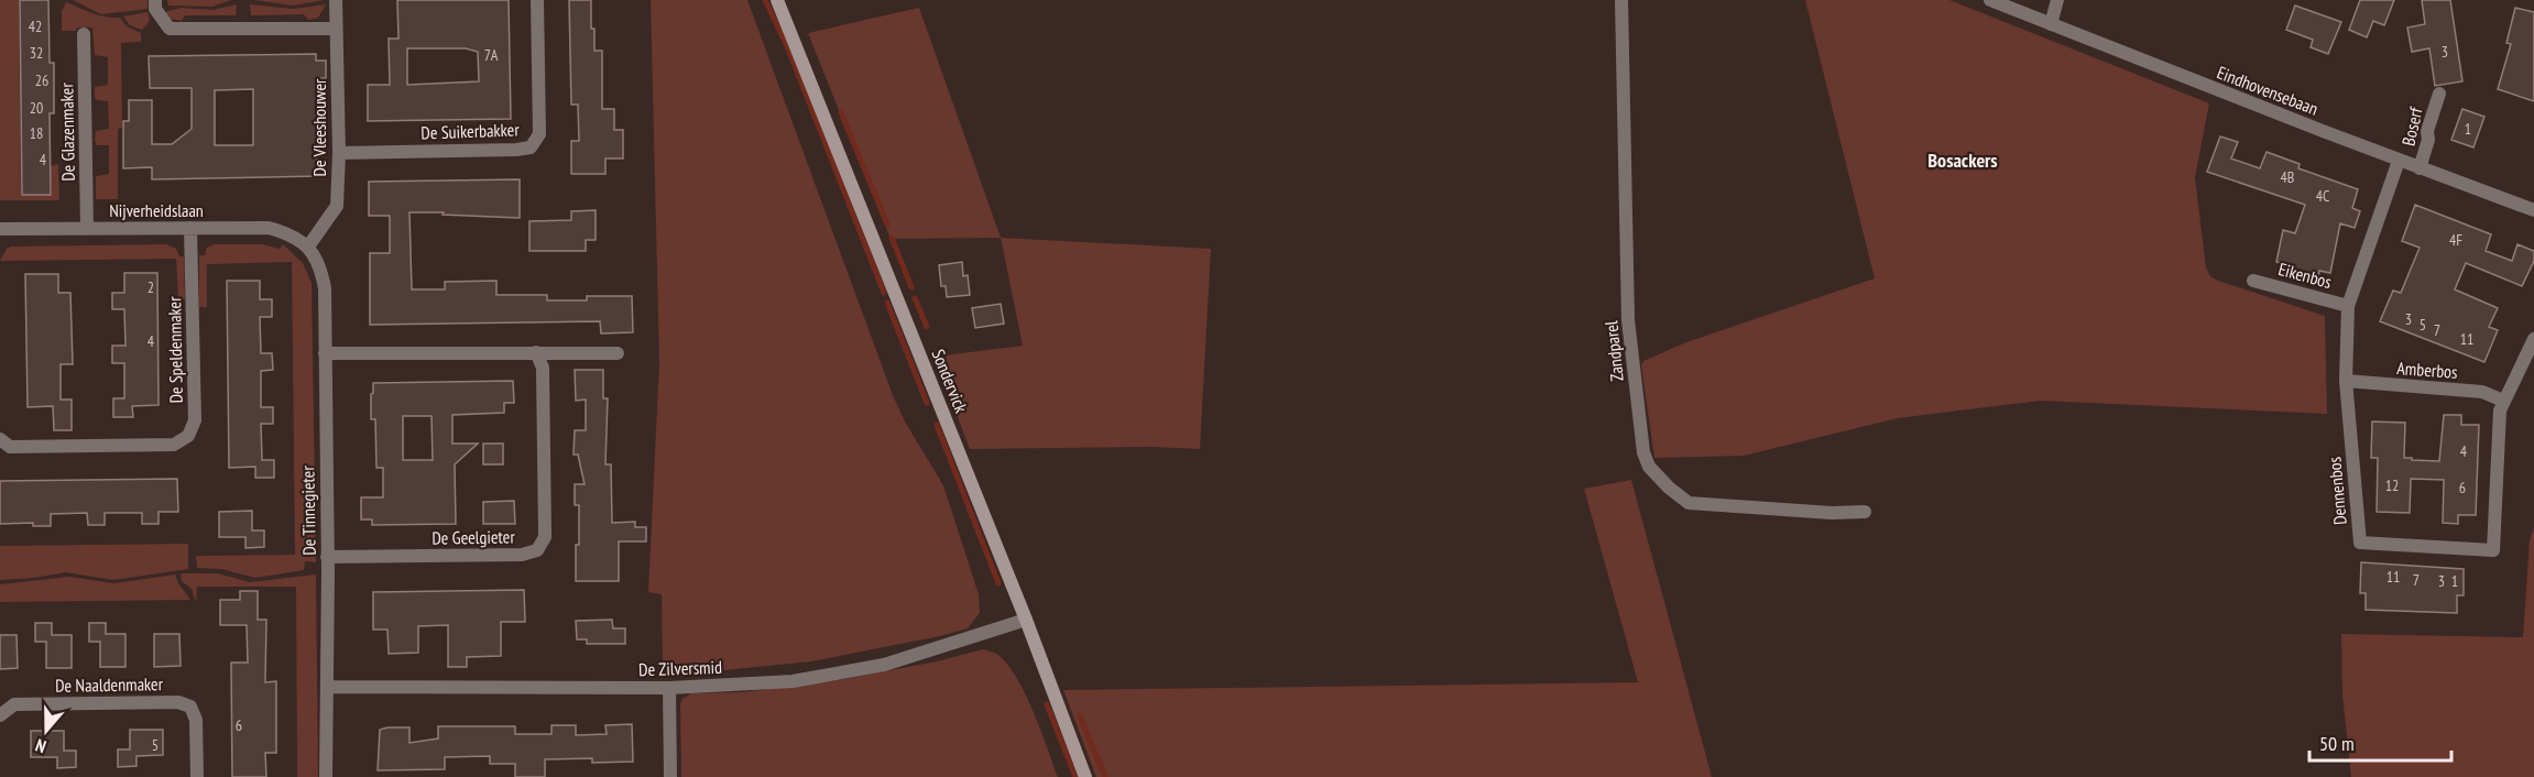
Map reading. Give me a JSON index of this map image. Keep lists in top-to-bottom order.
{
  "streets": {
    "street": [
      "Eindhovensebaan",
      "Boserf",
      "De Vleeshouwer",
      "De Suikerbakker",
      "De Glazenmaker",
      "Nijverheidslaan",
      "Eikenbos",
      "De Speldenmaker",
      "Zandparel",
      "Amberbos",
      "Sondervick",
      "Dennenbos",
      "De Tinnegieter",
      "De Geelgieter",
      "De Zilversmid",
      "De Naaldenmaker"
    ]
  },
  "crossings": [
    ["Eindhovensebaan", "Boserf"],
    ["Eindhovensebaan", "Dennenbos"],
    ["De Vleeshouwer", "De Suikerbakker"],
    ["De Vleeshouwer", "Nijverheidslaan"],
    ["De Vleeshouwer", "De Tinnegieter"],
    ["De Glazenmaker", "Nijverheidslaan"],
    ["Nijverheidslaan", "De Speldenmaker"],
    ["Nijverheidslaan", "De Tinnegieter"],
    ["Eikenbos", "Dennenbos"],
    ["Amberbos", "Dennenbos"],
    ["Sondervick", "De Zilversmid"],
    ["De Tinnegieter", "De Geelgieter"],
    ["De Tinnegieter", "De Zilversmid"]
  ],
  "districts": ["Bosackers"],
  "house_numbers": [
    "42",
    "3",
    "32",
    "7A",
    "26",
    "20",
    "1",
    "18",
    "4",
    "4B",
    "4C",
    "4F",
    "2",
    "3",
    "5",
    "7",
    "11",
    "4",
    "4",
    "12",
    "6",
    "11",
    "7",
    "3",
    "1",
    "6",
    "5"
  ],
  "scale_bar": "50 m",
  "north": "bottom"
}
